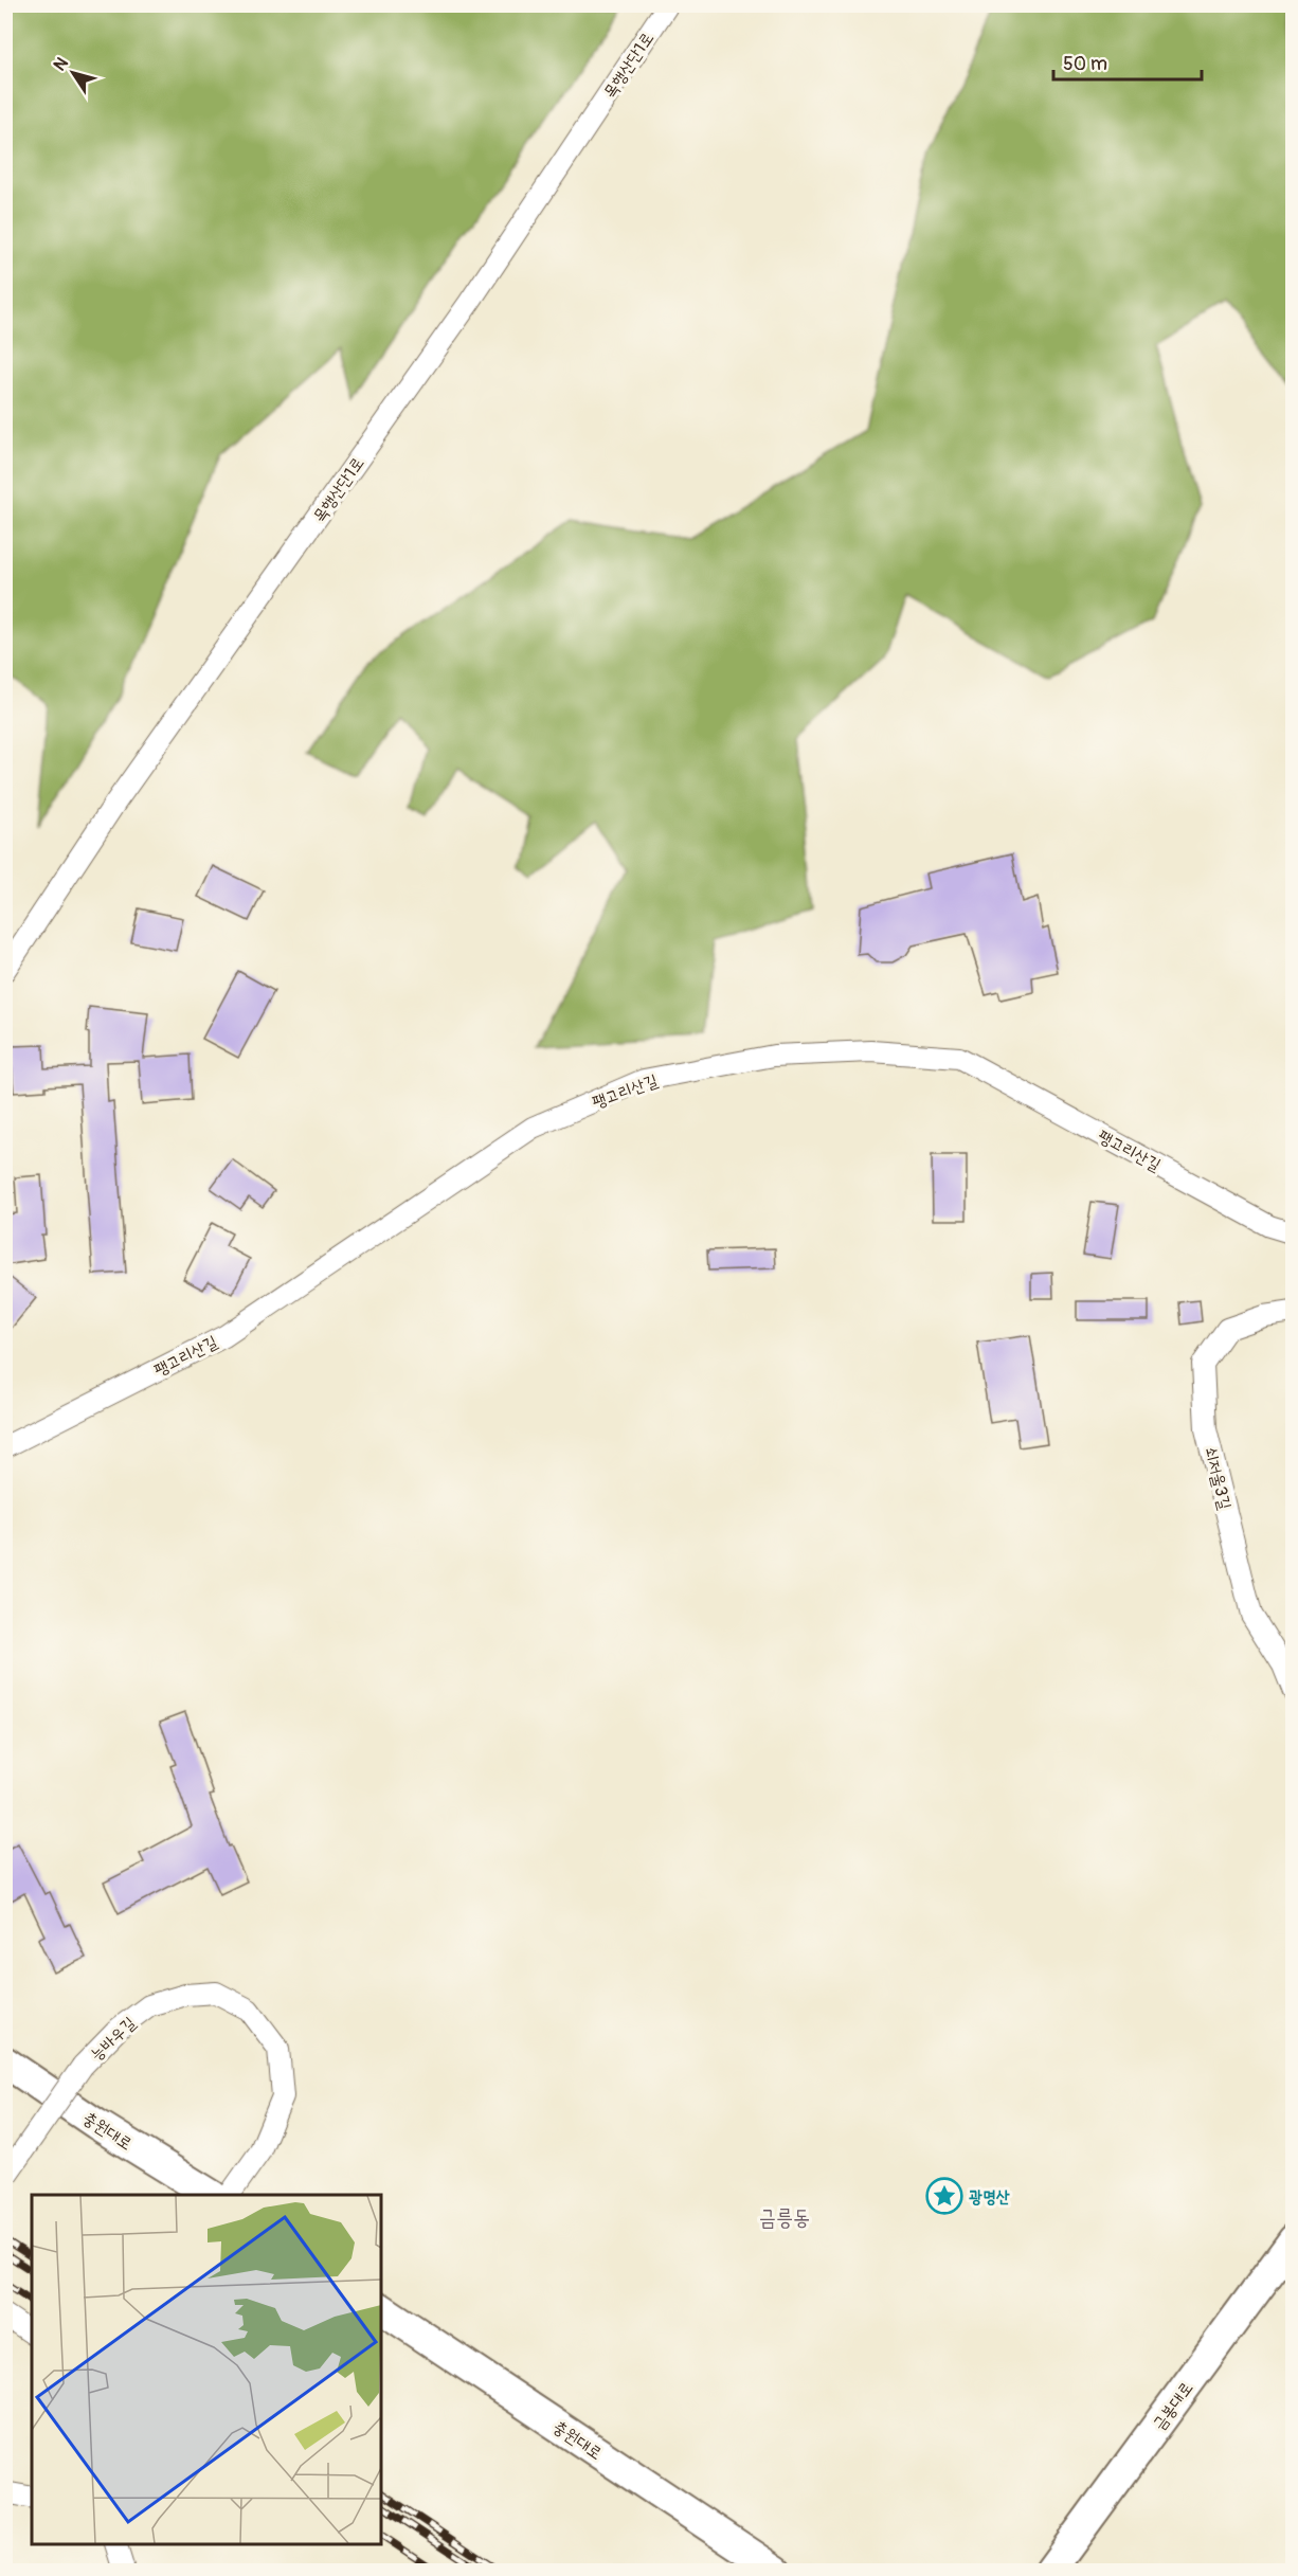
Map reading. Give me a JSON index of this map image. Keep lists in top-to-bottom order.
{
  "streets": {
    "street": [
      "목행산단1로",
      "팽고리산길",
      "쇠저울3길",
      "능바우길",
      "충원대로",
      "금봉대로"
    ]
  },
  "districts": ["금릉동"],
  "places": {
    "place": ["광명산"]
  },
  "scale_bar": "50 m",
  "north": "top left"
}
